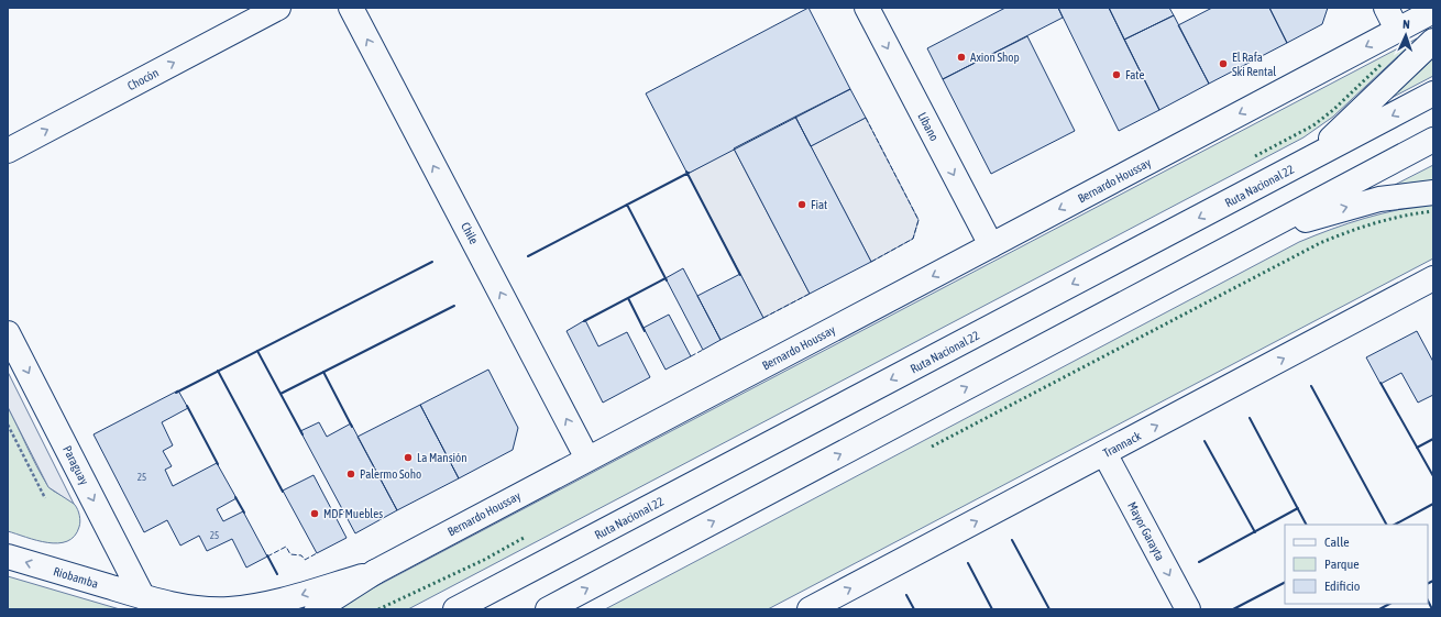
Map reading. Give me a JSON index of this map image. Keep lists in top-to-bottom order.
{
  "streets": {
    "street": [
      "Chocón",
      "Líbano",
      "Bernardo Houssay",
      "Ruta Nacional 22",
      "Chile",
      "Trannack",
      "Paraguay",
      "Mayor Garayta",
      "Riobamba"
    ]
  },
  "crossings": [
    ["Líbano", "Bernardo Houssay"],
    ["Bernardo Houssay", "Chile"],
    ["Bernardo Houssay", "Paraguay"],
    ["Bernardo Houssay", "Riobamba"],
    ["Trannack", "Mayor Garayta"],
    ["Paraguay", "Riobamba"]
  ],
  "one_way": [
    "Chocón",
    "Líbano",
    "Chile",
    "Paraguay",
    "Mayor Garayta",
    "Riobamba"
  ],
  "places": [
    "Axion Shop",
    "El Rafa Ski Rental",
    "Fate",
    "Fiat",
    "La Mansión",
    "Palermo Soho",
    "MDF Muebles"
  ],
  "house_numbers": ["25", "25"],
  "legend": ["Calle", "Parque", "Edificio"],
  "north": "top"
}
